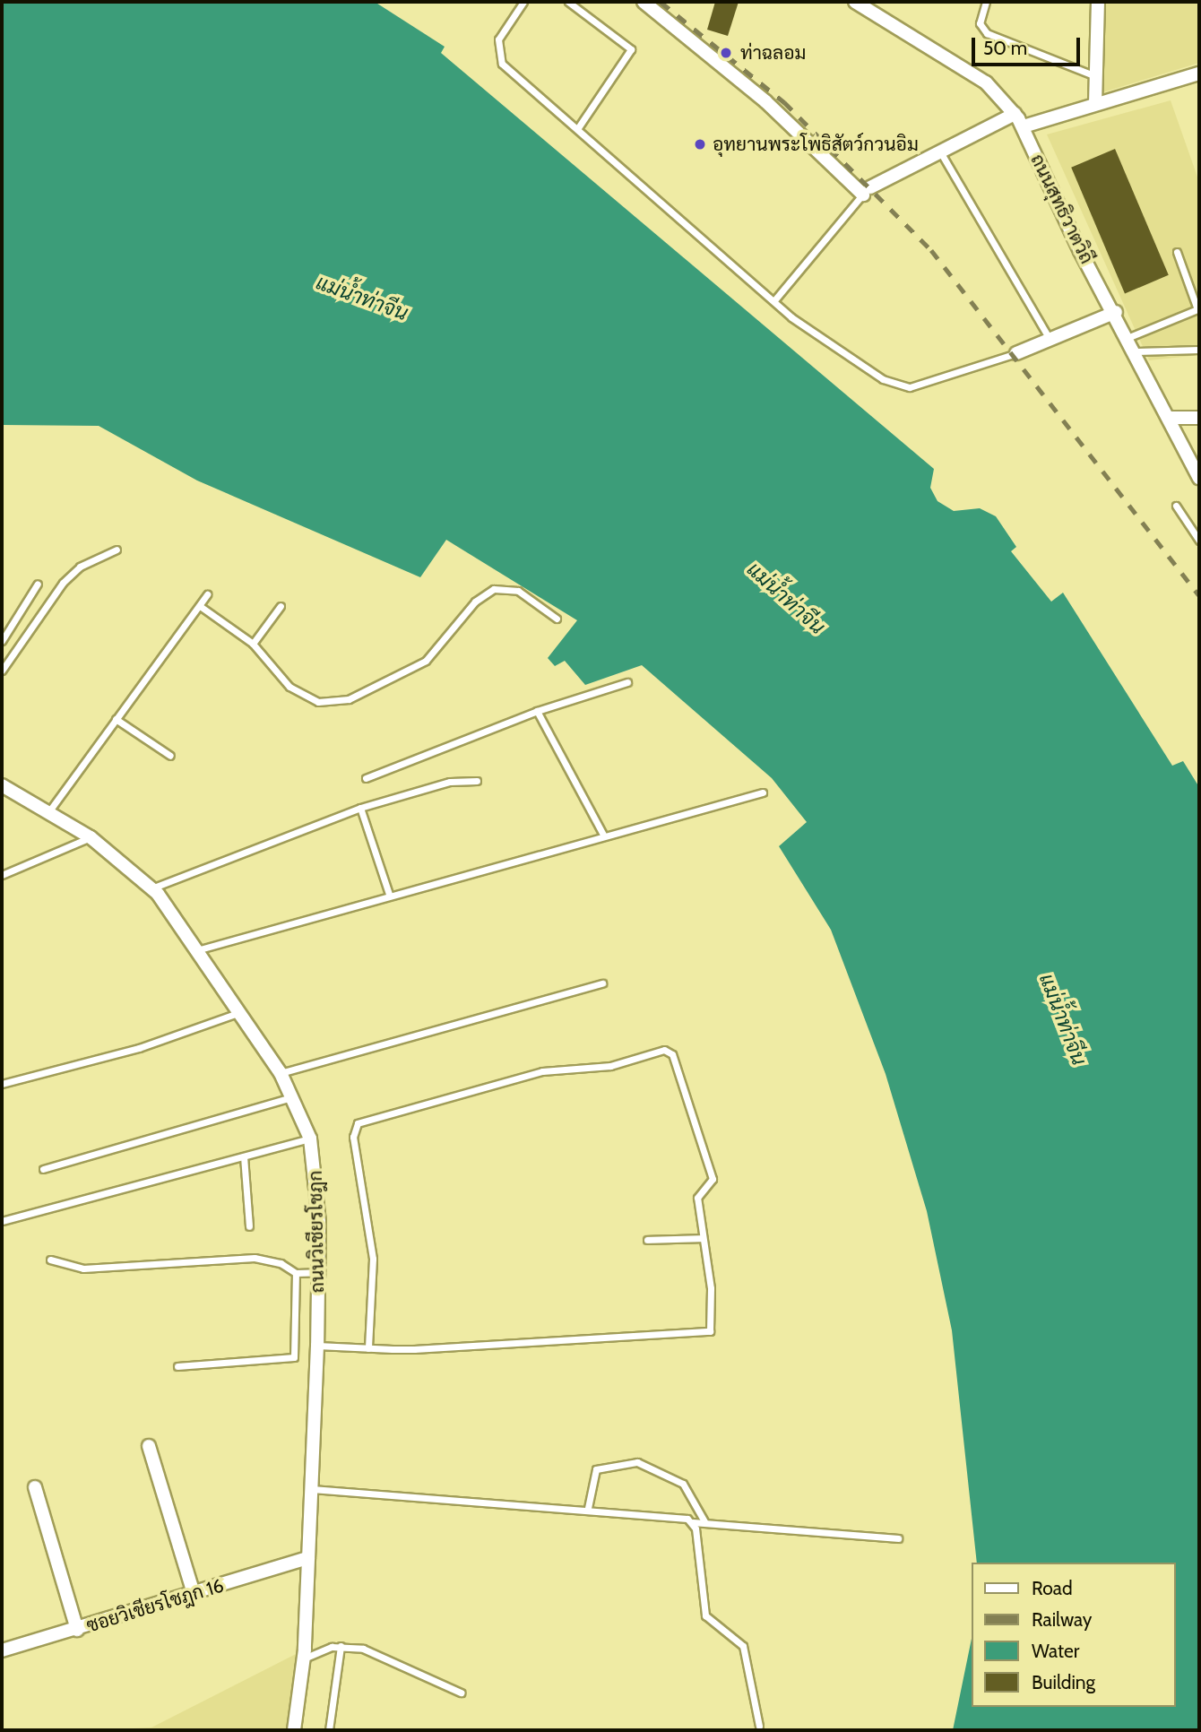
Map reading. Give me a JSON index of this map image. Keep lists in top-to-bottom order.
{
  "streets": {
    "street": ["ถนนสุทธิวาตวิถี", "ถนนวิเชียรโชฎก", "ซอยวิเชียรโชฎก 16"]
  },
  "crossings": [
    ["ถนนวิเชียรโชฎก", "ซอยวิเชียรโชฎก 16"]
  ],
  "water": ["แม่น้ำท่าจีน"],
  "places": ["ท่าฉลอม", "อุทยานพระโพธิสัตว์กวนอิม"],
  "legend": [
    "Road",
    "Railway",
    "Water",
    "Building"
  ],
  "scale_bar": "50 m"
}
